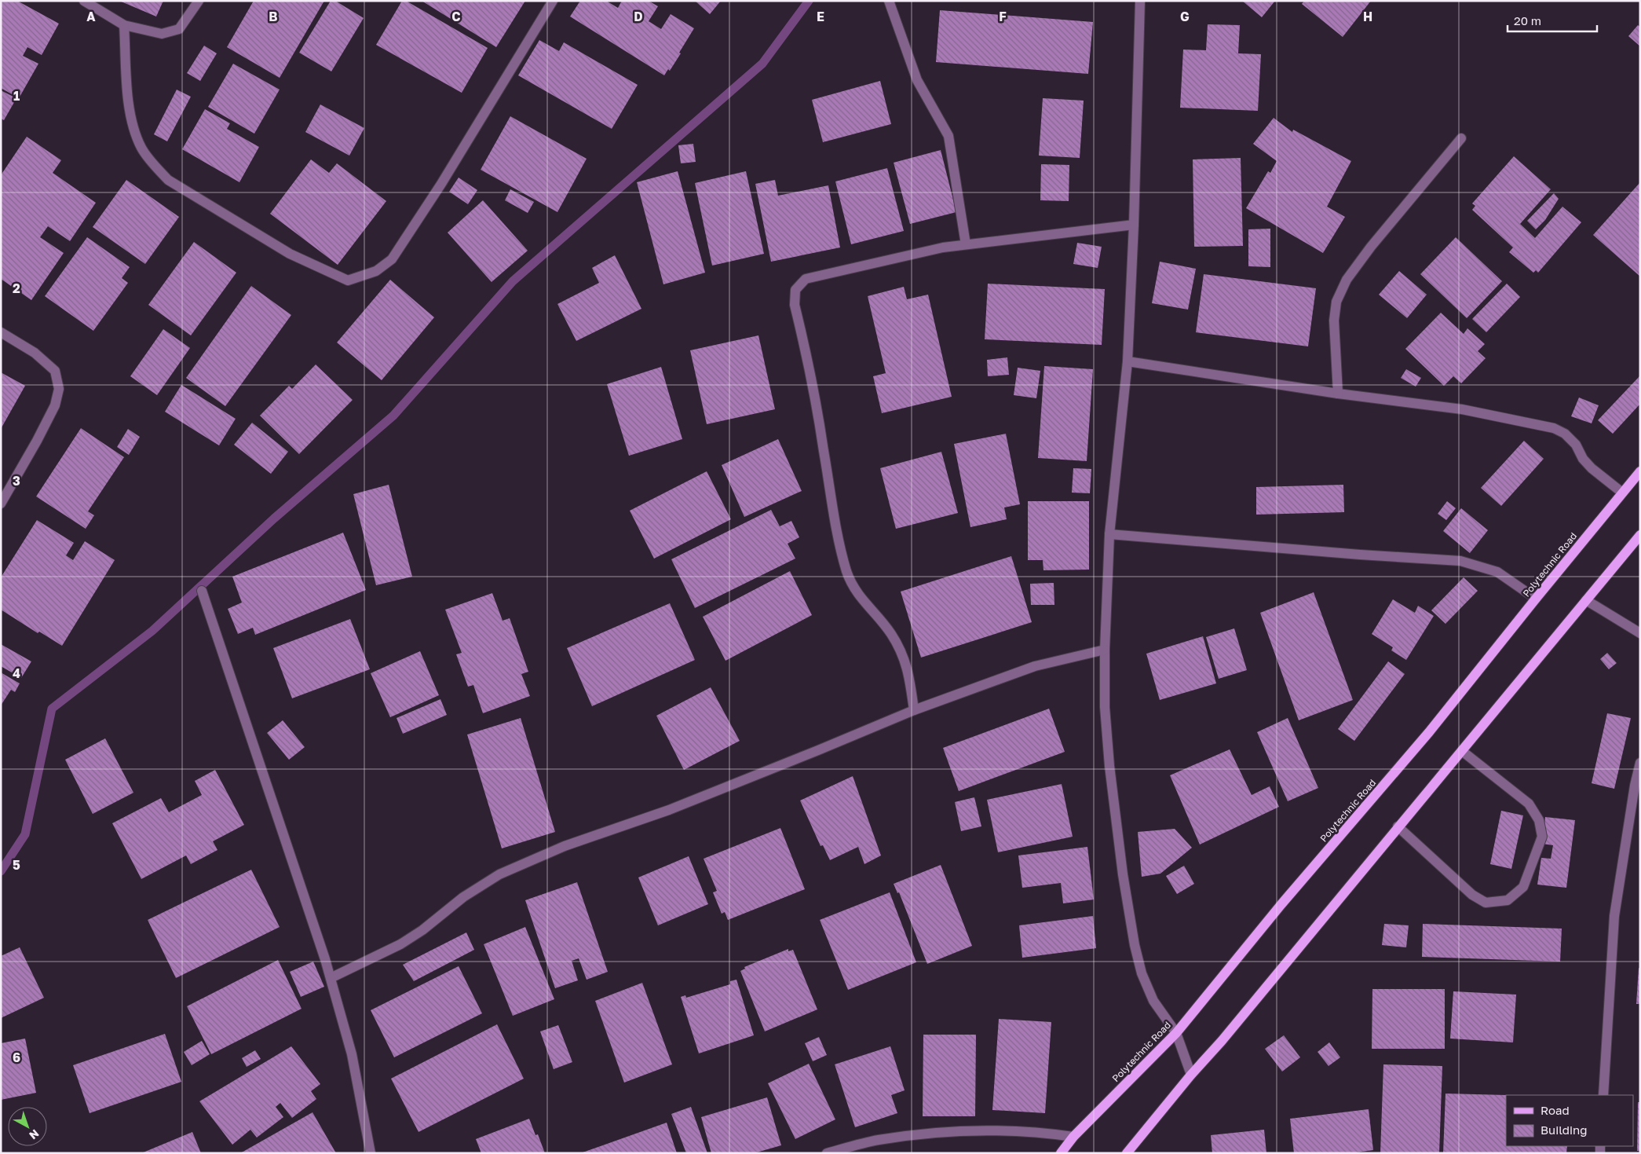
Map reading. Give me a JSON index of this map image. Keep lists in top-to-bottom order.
{
  "streets": {
    "main road": ["Polytechnic Road"]
  },
  "legend": ["Road", "Building"],
  "scale_bar": "20 m",
  "north": "bottom right",
  "grid": {
    "columns": [
      "A",
      "B",
      "C",
      "D",
      "E",
      "F",
      "G",
      "H"
    ],
    "rows": [
      "1",
      "2",
      "3",
      "4",
      "5",
      "6"
    ]
  }
}
